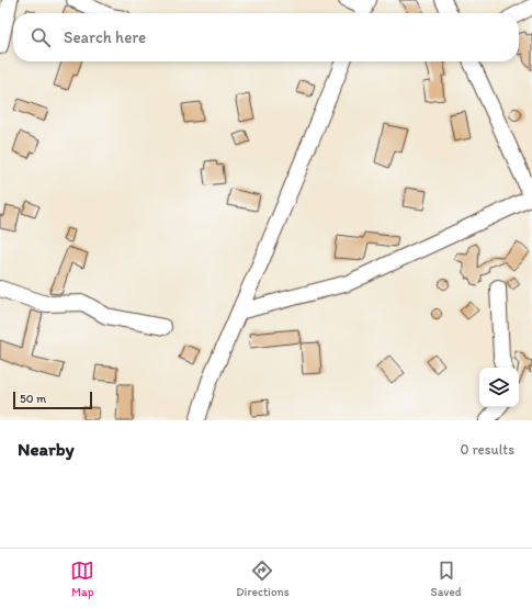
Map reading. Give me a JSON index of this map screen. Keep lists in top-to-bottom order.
{
  "scale_bar": "50 m",
  "page": {
    "search": "Search here",
    "scale": "50 m",
    "heading": ["Nearby", "0 results"],
    "nav": ["Map", "Directions", "Saved"]
  }
}
